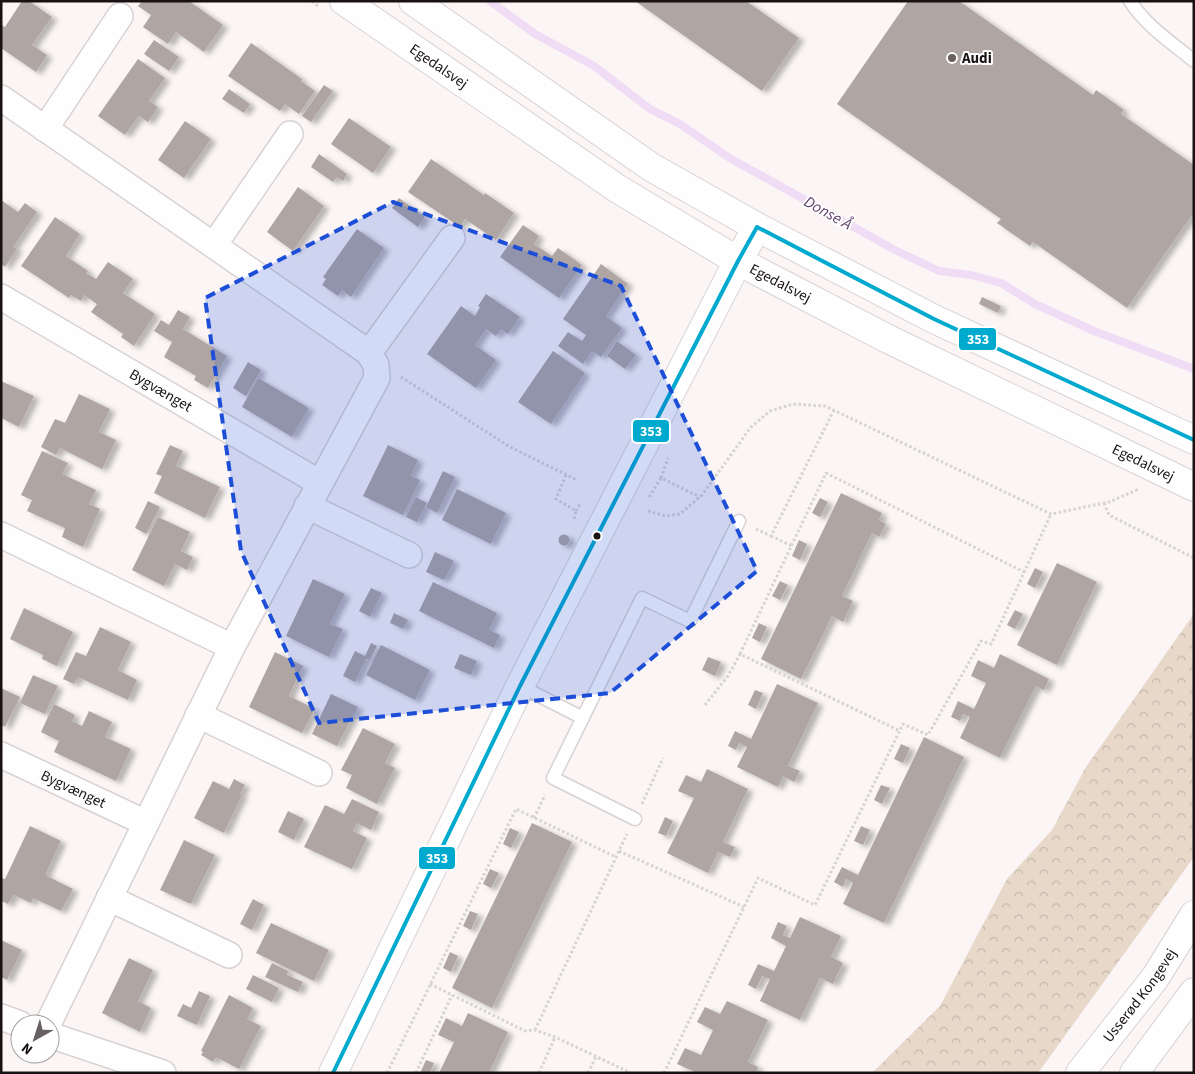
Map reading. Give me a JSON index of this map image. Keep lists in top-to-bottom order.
{
  "streets": {
    "street": ["Egedalsvej", "Bygvænget", "Usserød Kongevej"]
  },
  "water": ["Donse Å"],
  "places": ["Audi"],
  "lines": ["transit line 353"],
  "north": "bottom left"
}
